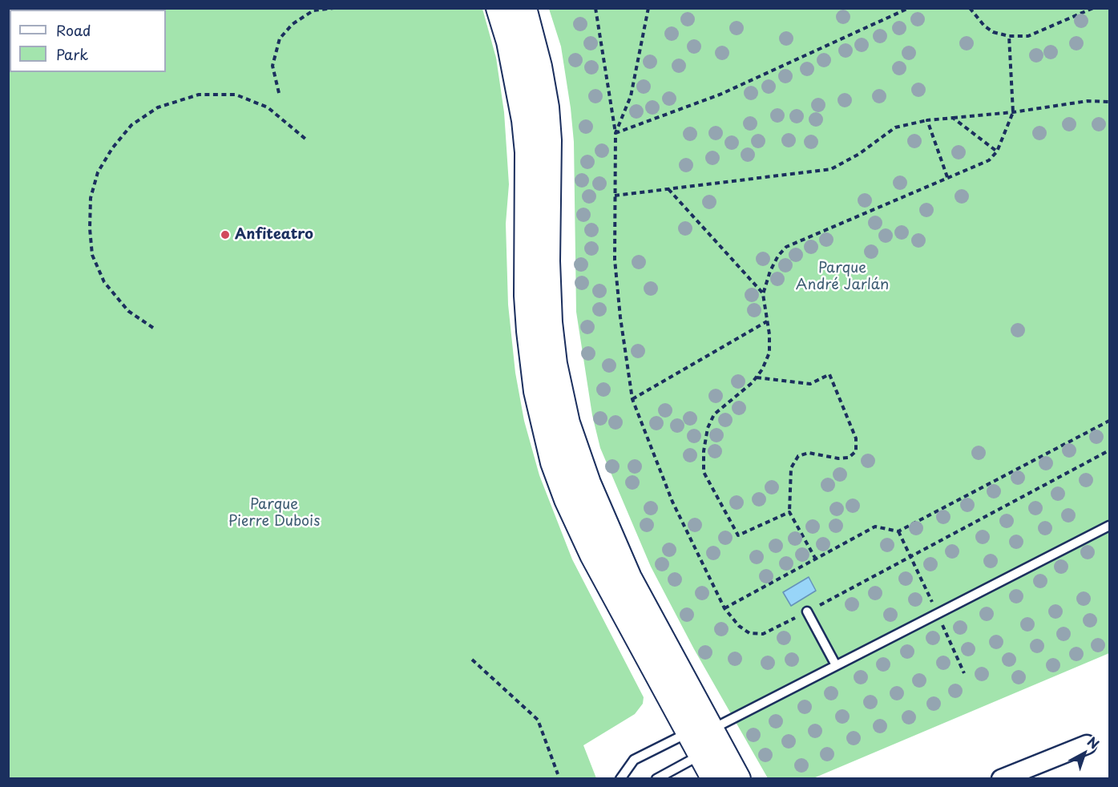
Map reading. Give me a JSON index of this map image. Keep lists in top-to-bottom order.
{
  "parks": ["Parque André Jarlán", "Parque Pierre Dubois"],
  "places": ["Anfiteatro"],
  "legend": ["Road", "Park"],
  "north": "top right"
}
